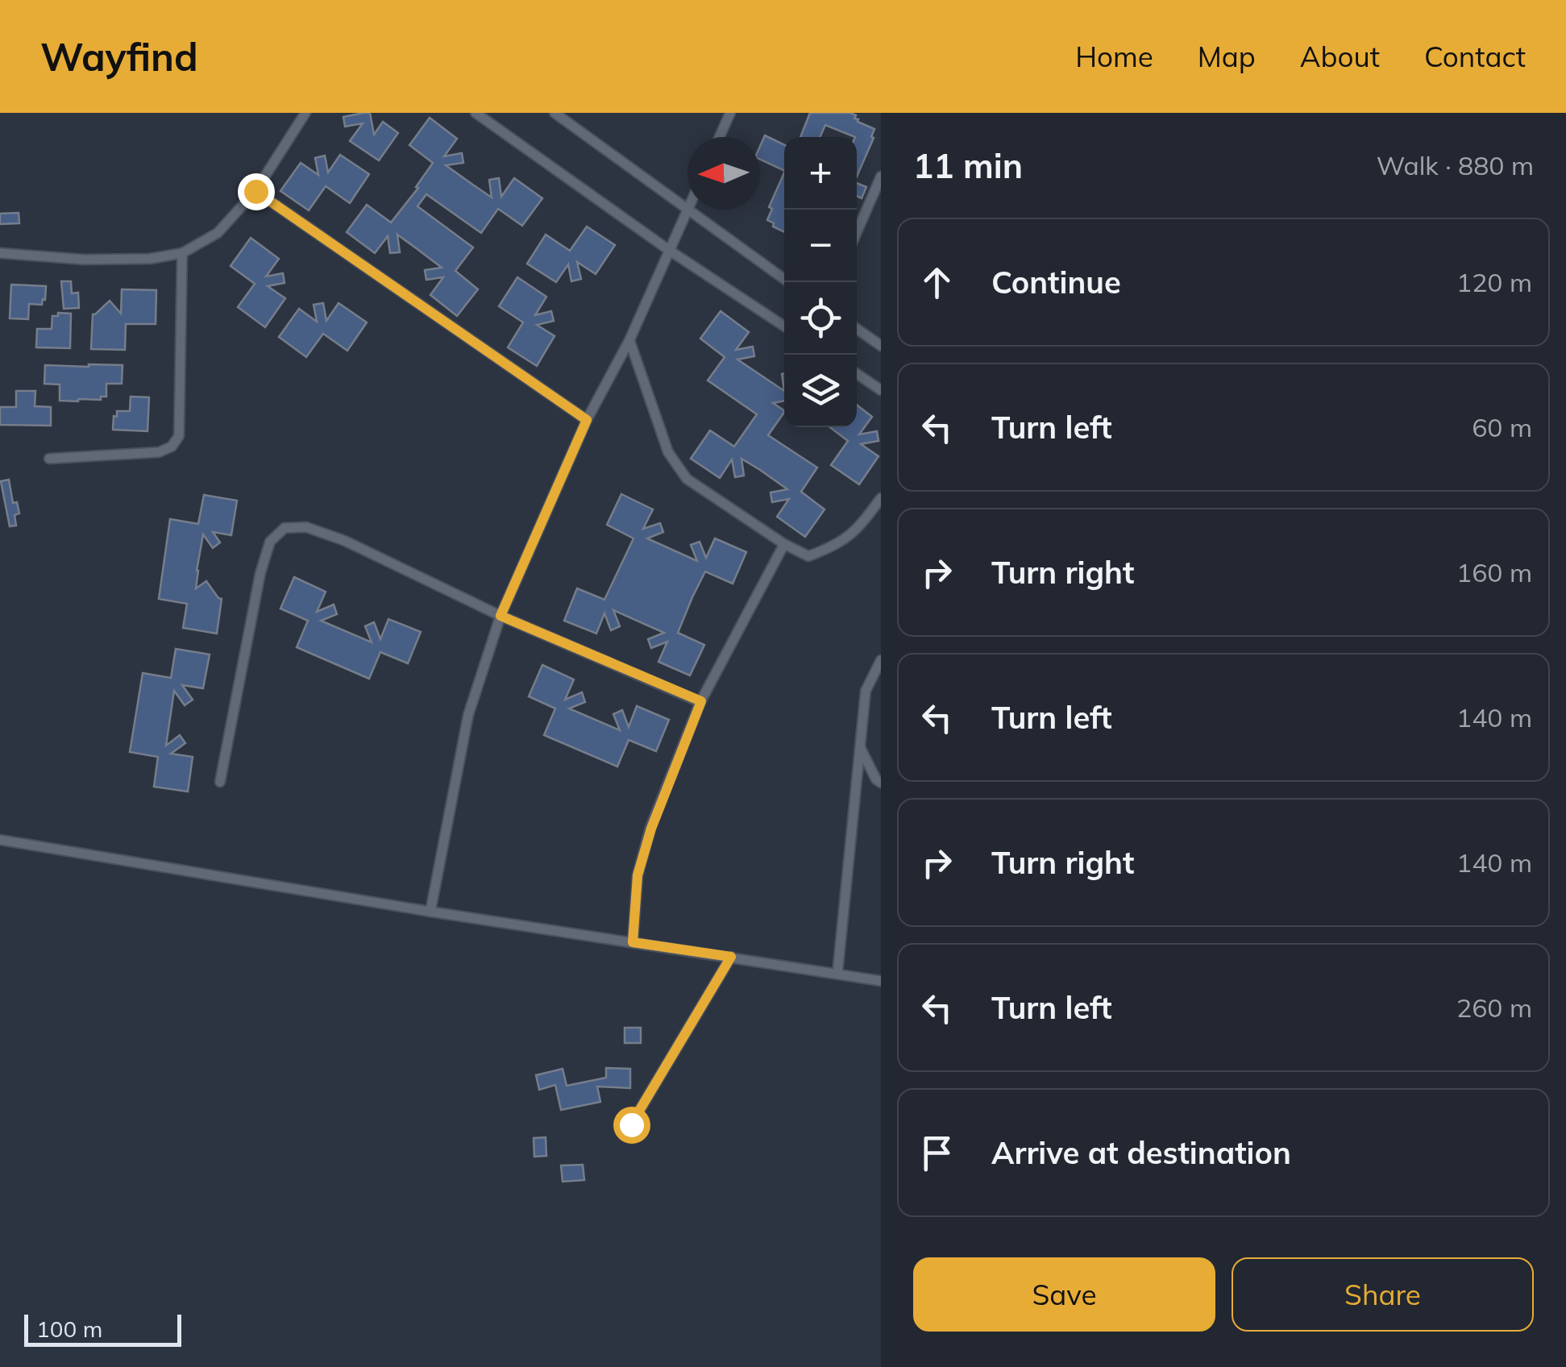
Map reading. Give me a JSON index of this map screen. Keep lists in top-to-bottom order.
{
  "scale_bar": "100 m",
  "north": "left",
  "page": {
    "header": "Wayfind",
    "nav": [
      "Home",
      "Map",
      "About",
      "Contact"
    ],
    "heading": ["11 min", "Walk · 880 m"],
    "map_buttons": ["+", "−"],
    "list": [
      ["Continue", "120 m"],
      ["Turn left", "60 m"],
      ["Turn right", "160 m"],
      ["Turn left", "140 m"],
      ["Turn right", "140 m"],
      ["Turn left", "260 m"],
      "Arrive at destination"
    ],
    "buttons": ["Save", "Share"],
    "scale": "100 m"
  }
}
